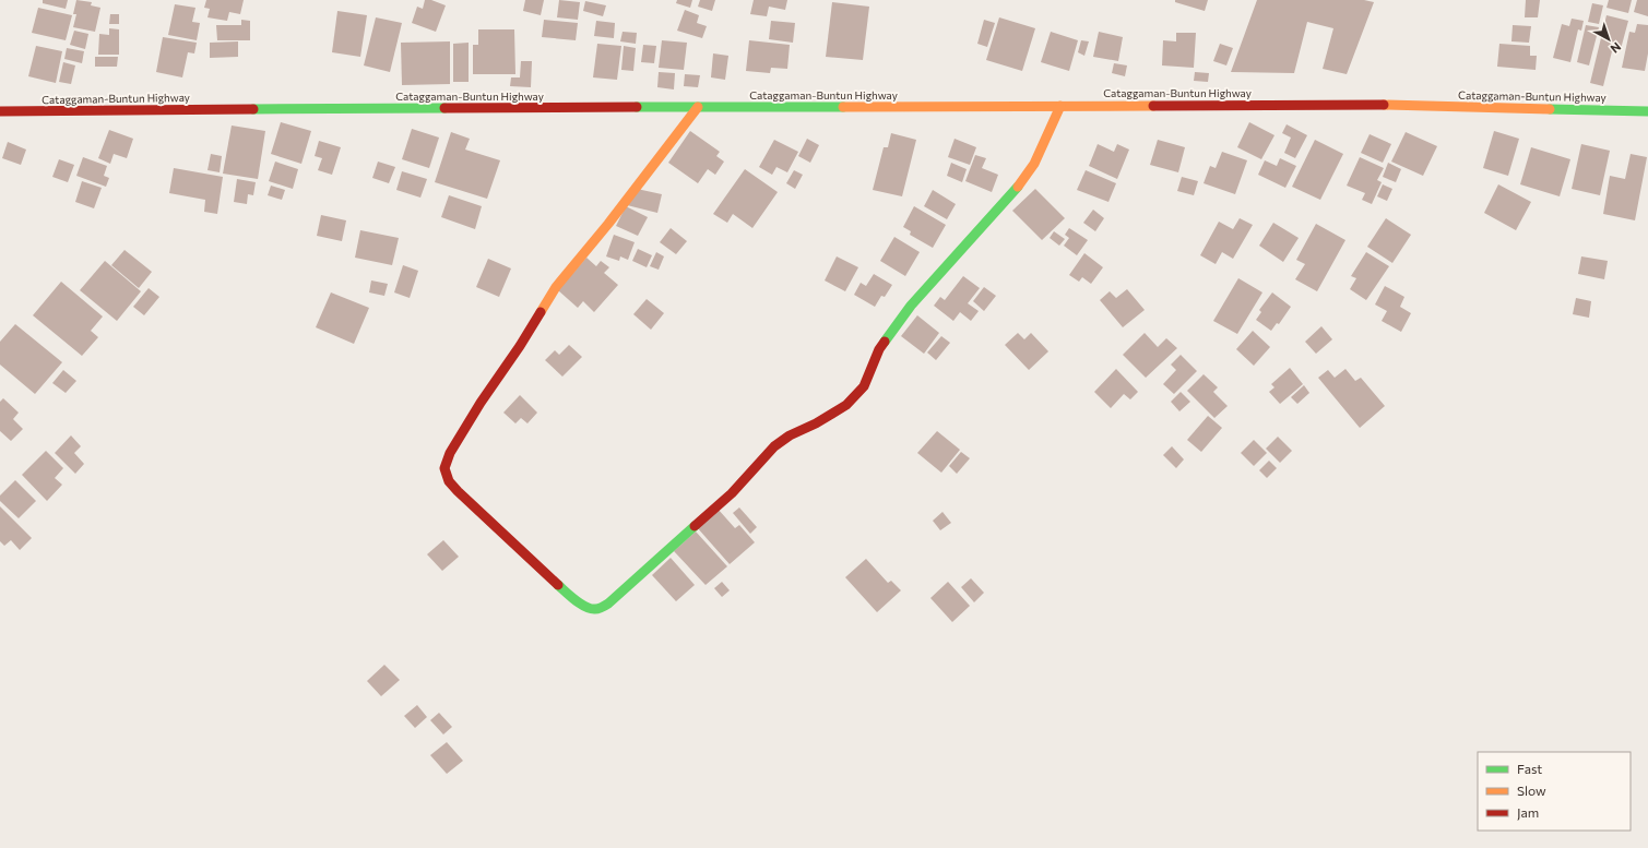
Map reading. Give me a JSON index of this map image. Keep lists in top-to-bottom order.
{
  "streets": {
    "street": ["Cataggaman-Buntun Highway"]
  },
  "legend": ["Fast", "Slow", "Jam"],
  "north": "bottom right"
}
